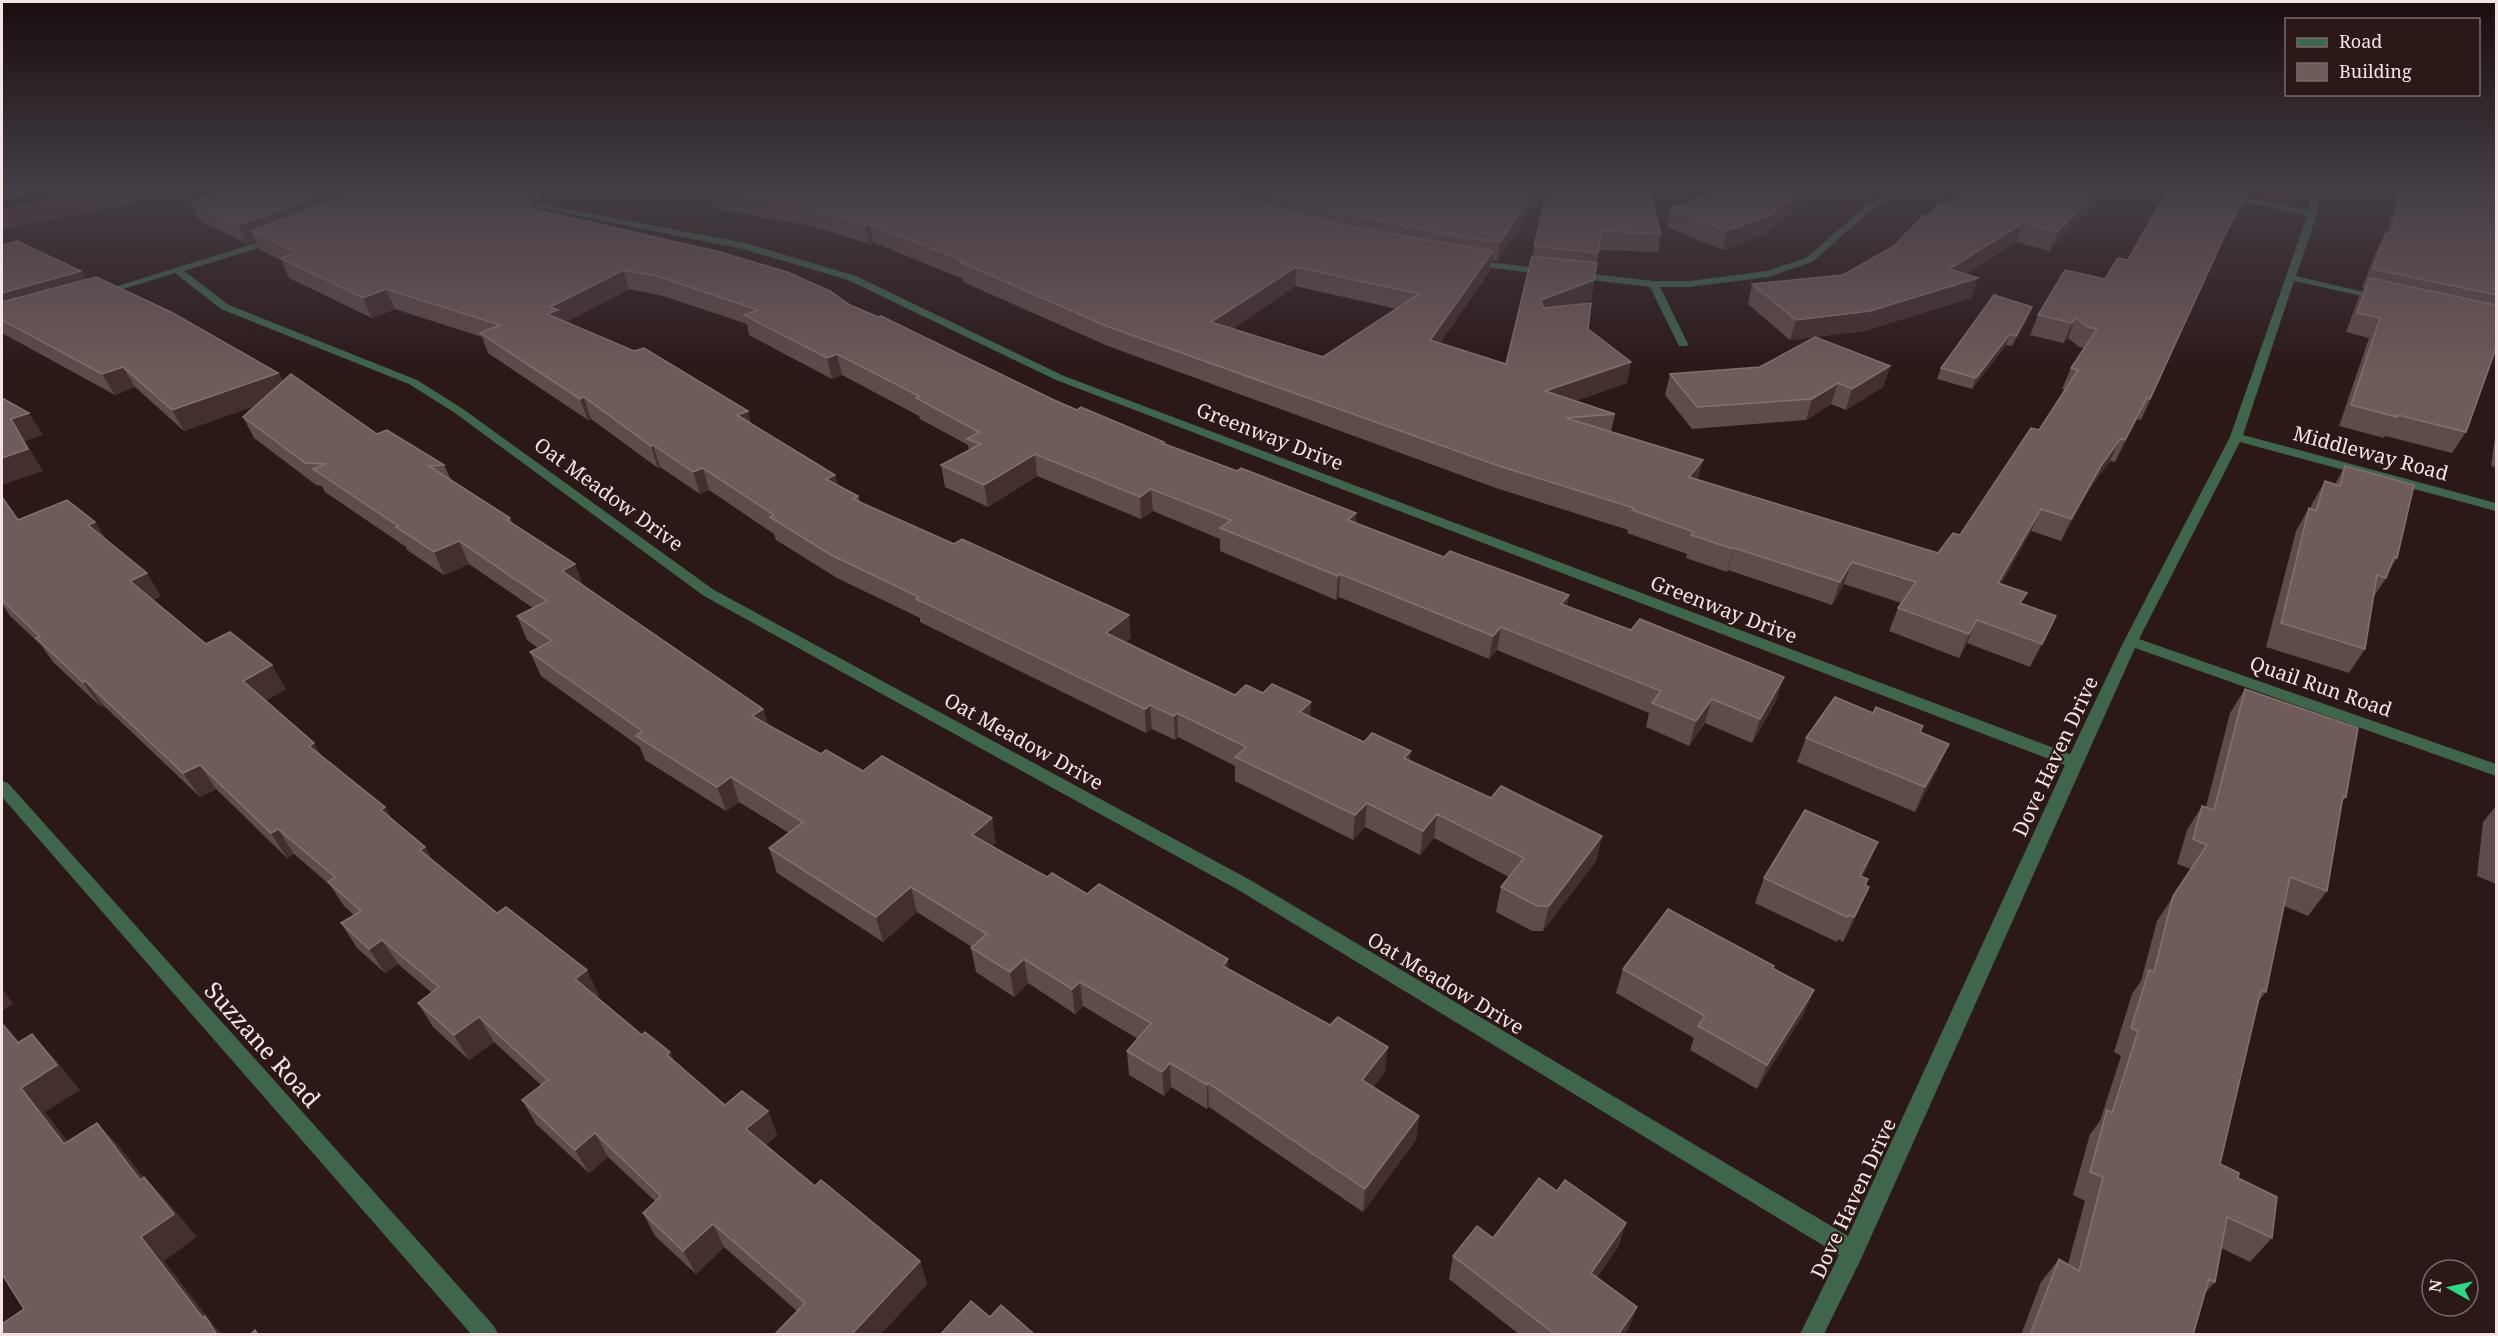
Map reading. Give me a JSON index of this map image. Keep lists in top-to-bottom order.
{
  "streets": {
    "street": [
      "Greenway Drive",
      "Middleway Road",
      "Oat Meadow Drive",
      "Quail Run Road",
      "Dove Haven Drive",
      "Suzzane Road"
    ]
  },
  "crossings": [
    ["Greenway Drive", "Dove Haven Drive"],
    ["Middleway Road", "Dove Haven Drive"],
    ["Oat Meadow Drive", "Dove Haven Drive"],
    ["Quail Run Road", "Dove Haven Drive"]
  ],
  "legend": ["Road", "Building"],
  "north": "left"
}
